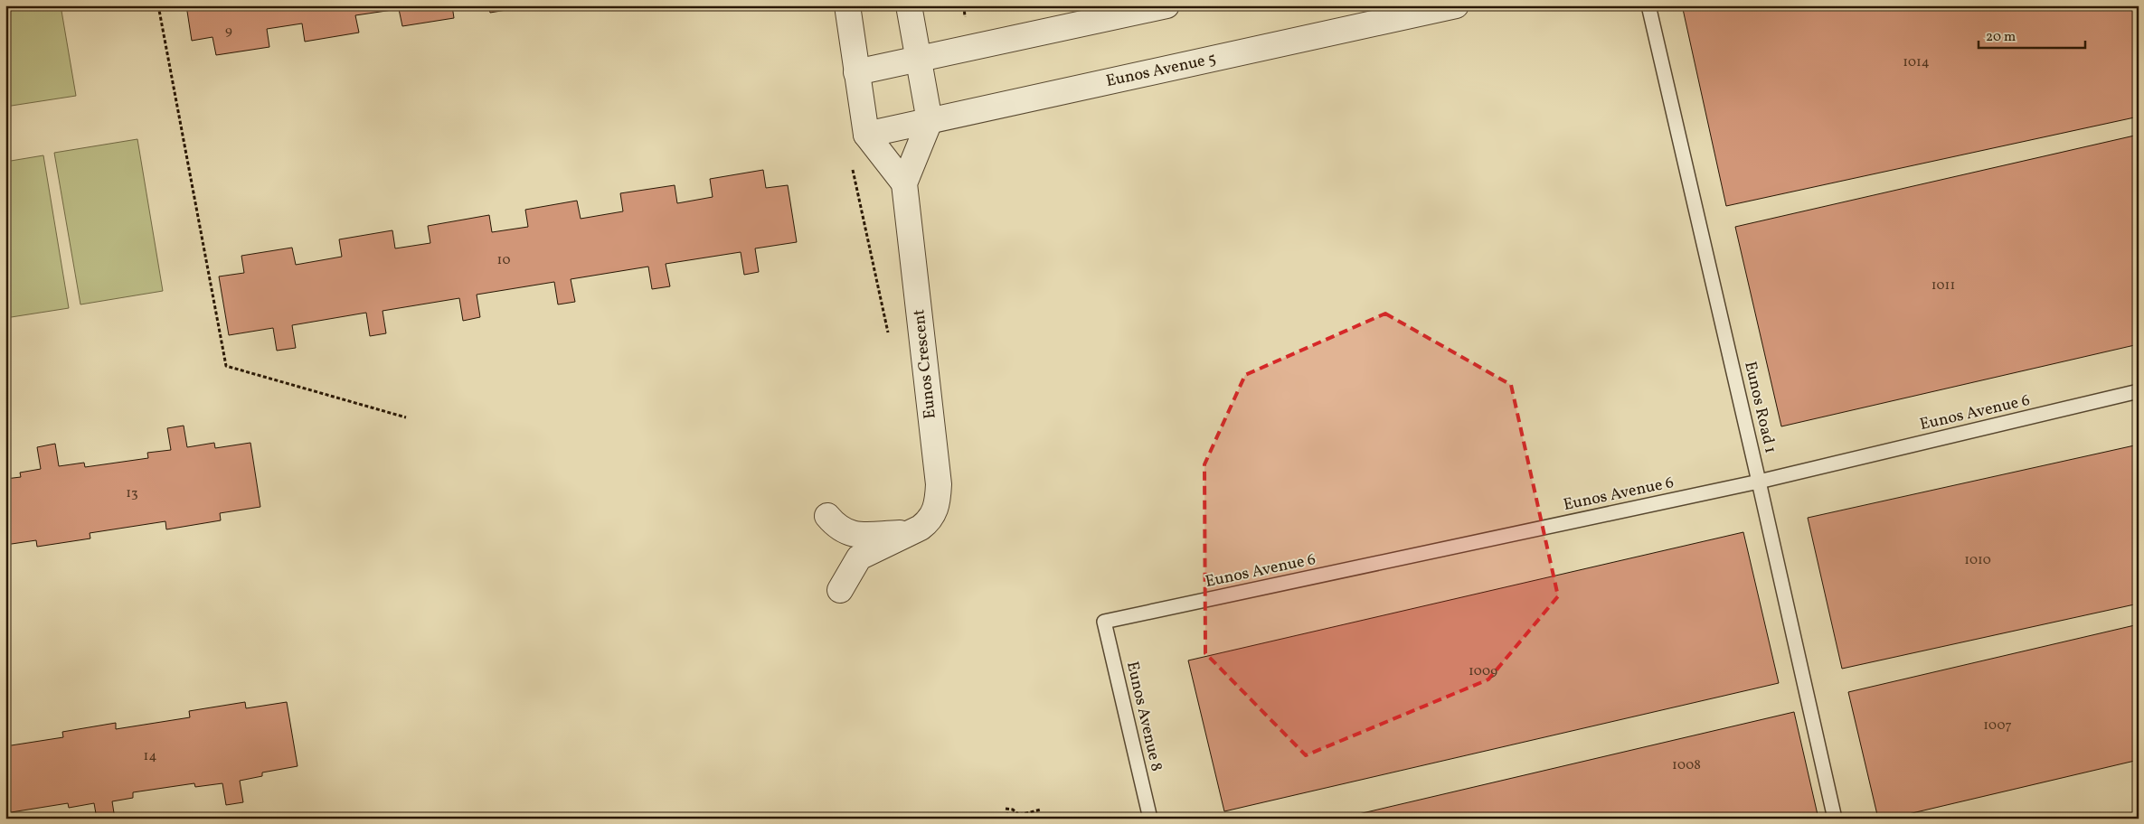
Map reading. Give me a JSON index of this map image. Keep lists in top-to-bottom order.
{
  "streets": {
    "street": ["Eunos Avenue 5", "Eunos Crescent"],
    "lane": ["Eunos Road 1", "Eunos Avenue 6", "Eunos Avenue 8"]
  },
  "crossings": [
    ["Eunos Avenue 5", "Eunos Crescent"],
    ["Eunos Road 1", "Eunos Avenue 6"],
    ["Eunos Avenue 6", "Eunos Avenue 8"]
  ],
  "house_numbers": [
    "9",
    "1014",
    "10",
    "1011",
    "13",
    "1010",
    "1009",
    "1007",
    "14",
    "1008"
  ],
  "scale_bar": "20 m"
}
